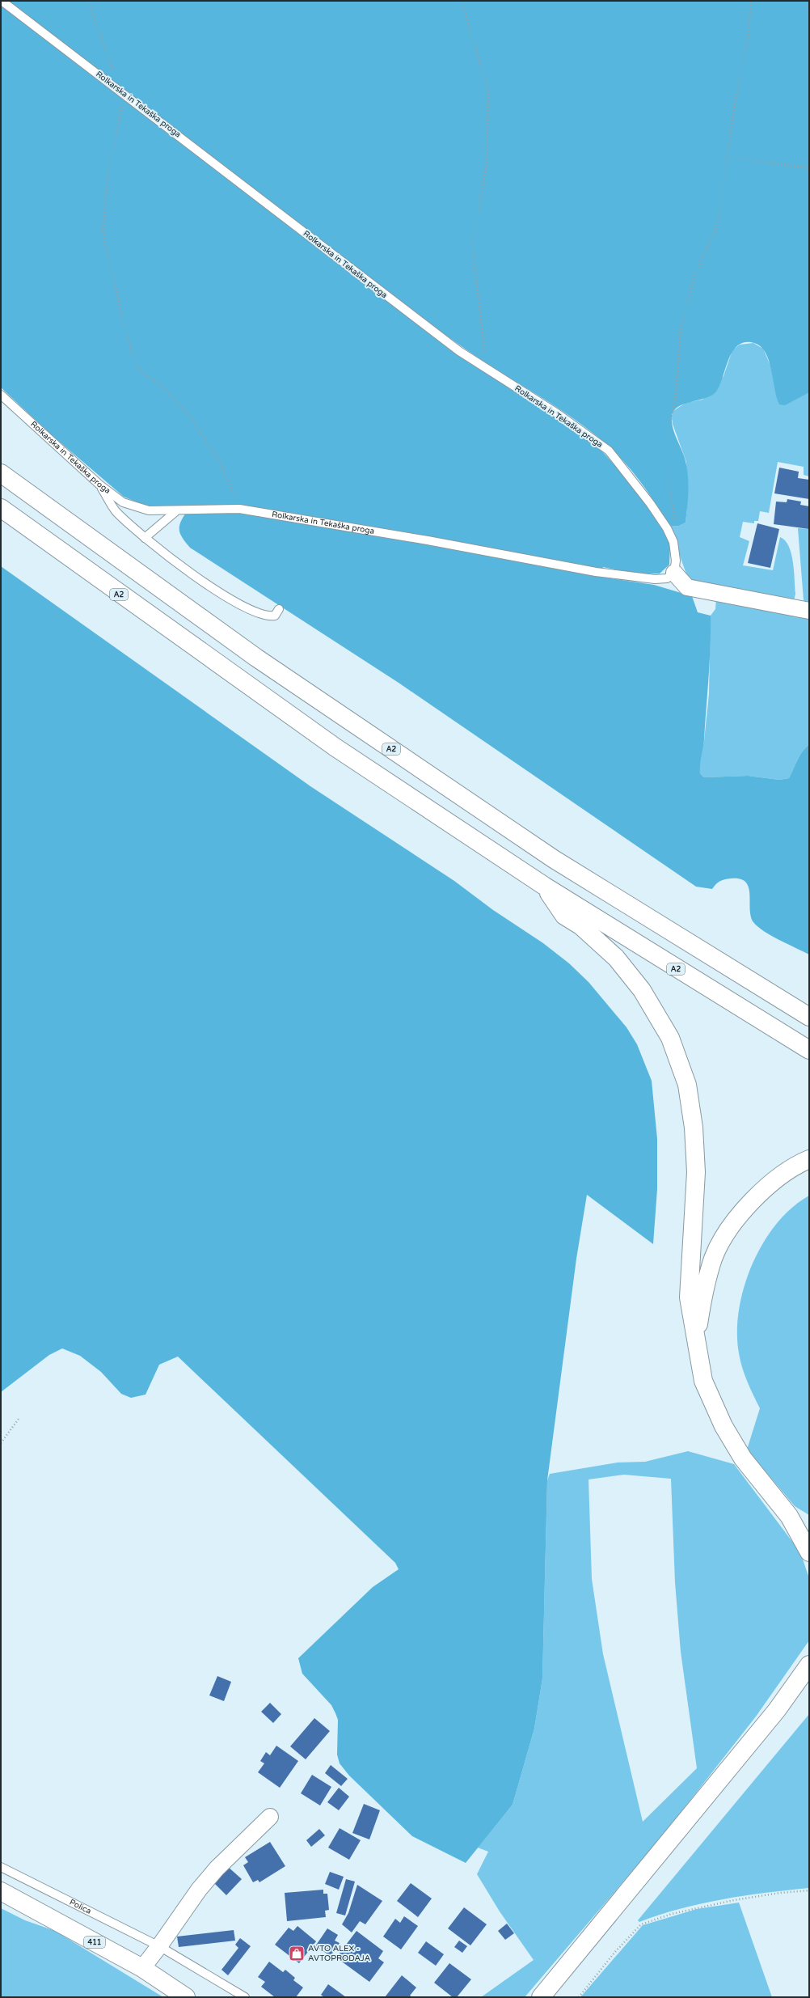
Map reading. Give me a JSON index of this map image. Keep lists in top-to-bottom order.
{
  "streets": {
    "main road": ["A2", "411"],
    "lane": ["Rolkarska in Tekaška proga", "Polica"]
  },
  "places": {
    "shop": ["AVTO ALEX - AVTOPRODAJA"]
  }
}
